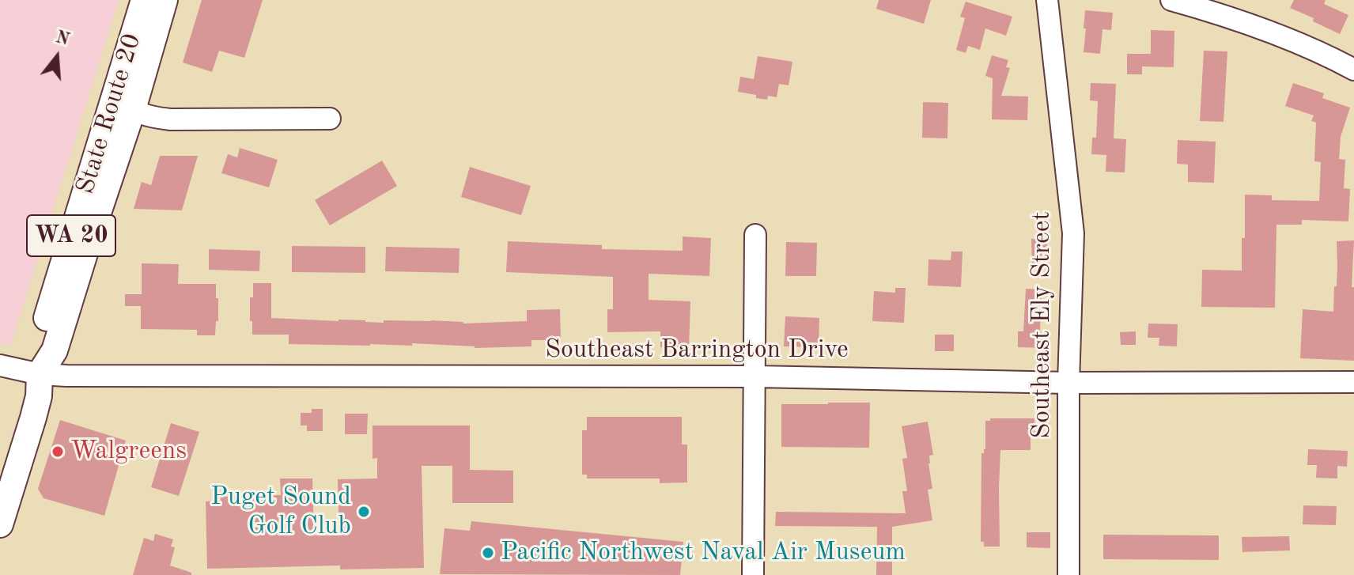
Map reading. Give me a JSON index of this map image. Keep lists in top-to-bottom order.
{
  "streets": {
    "main road": ["State Route 20", "WA 20"],
    "street": ["Southeast Ely Street", "Southeast Barrington Drive"]
  },
  "crossings": [
    ["State Route 20", "Southeast Barrington Drive"],
    ["Southeast Ely Street", "Southeast Barrington Drive"]
  ],
  "places": ["Walgreens", "Puget Sound Golf Club", "Pacific Northwest Naval Air Museum"],
  "north": "top"
}
